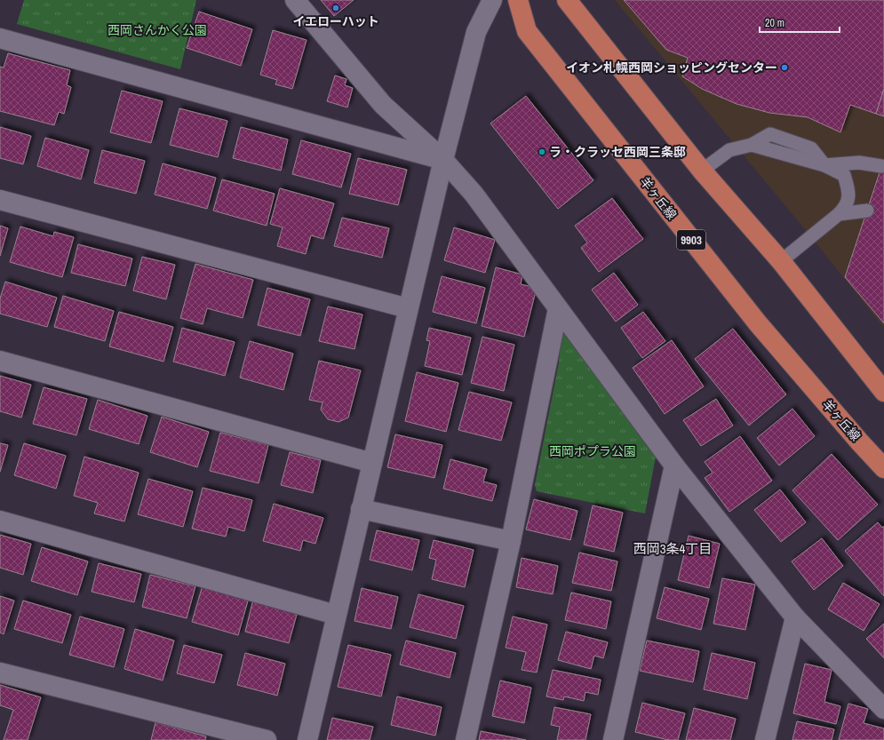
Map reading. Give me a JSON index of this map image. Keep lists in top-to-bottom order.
{
  "streets": {
    "main road": ["羊ヶ丘線", "9903"]
  },
  "districts": ["西岡3条4丁目"],
  "parks": ["西岡さんかく公園", "西岡ポプラ公園"],
  "places": ["イエローハット", "イオン札幌西岡ショッピングセンター", "ラ・クラッセ西岡三条邸"],
  "scale_bar": "20 m"
}
